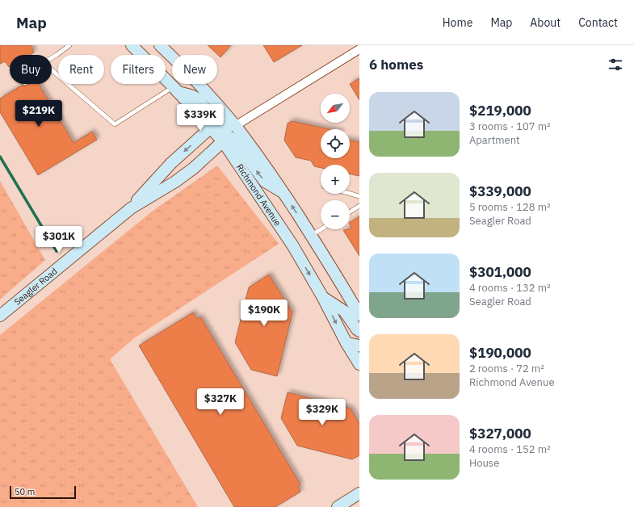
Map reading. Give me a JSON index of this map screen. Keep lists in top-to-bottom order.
{
  "streets": {
    "main road": ["Richmond Avenue", "Seagler Road"]
  },
  "crossings": [
    ["Richmond Avenue", "Seagler Road"]
  ],
  "scale_bar": "50 m",
  "north": "bottom left",
  "page": {
    "header": "Map",
    "nav": [
      "Home",
      "Map",
      "About",
      "Contact"
    ],
    "heading": "6 homes",
    "chip": [
      "Buy",
      "Rent",
      "Filters",
      "New"
    ],
    "list": [
      {
        "name": "$219,000",
        "note": "3 rooms · 107 m² · Apartment"
      },
      {
        "name": "$339,000",
        "note": "5 rooms · 128 m² · Seagler Road"
      },
      {
        "name": "$301,000",
        "note": "4 rooms · 132 m² · Seagler Road"
      },
      {
        "name": "$190,000",
        "note": "2 rooms · 72 m² · Richmond Avenue"
      },
      {
        "name": "$327,000",
        "note": "4 rooms · 152 m² · House"
      }
    ],
    "map_buttons": ["+", "−"],
    "price": [
      "$219K",
      "$339K",
      "$301K",
      "$190K",
      "$327K",
      "$329K"
    ],
    "scale": "50 m"
  }
}
